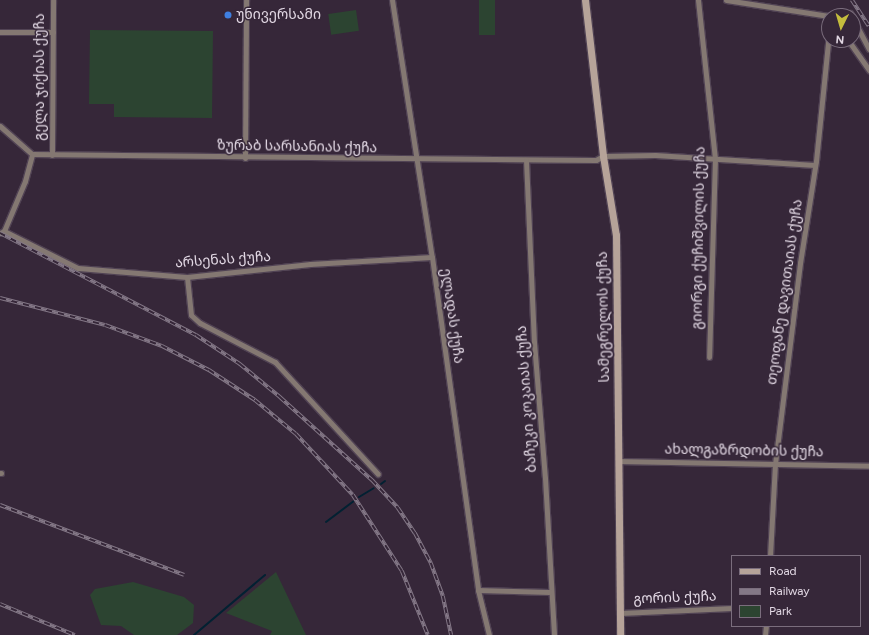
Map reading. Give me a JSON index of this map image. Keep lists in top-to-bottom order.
{
  "streets": {
    "main road": ["სამეგრელოს ქუჩა"],
    "street": [
      "გელა ჯიქიას ქუჩა",
      "ზურაბ სარსანიას ქუჩა",
      "გიორგი ქუჩიშვილის ქუჩა",
      "არსენას ქუჩა",
      "თეოფანე დავითაიას ქუჩა",
      "ელადას ქუჩა",
      "ბაჩუკი კოკაიას ქუჩა",
      "ახალგაზრდობის ქუჩა",
      "გორის ქუჩა"
    ]
  },
  "crossings": [
    ["გელა ჯიქიას ქუჩა", "ზურაბ სარსანიას ქუჩა"],
    ["ზურაბ სარსანიას ქუჩა", "გიორგი ქუჩიშვილის ქუჩა"],
    ["ზურაბ სარსანიას ქუჩა", "თეოფანე დავითაიას ქუჩა"],
    ["ზურაბ სარსანიას ქუჩა", "ელადას ქუჩა"],
    ["ზურაბ სარსანიას ქუჩა", "სამეგრელოს ქუჩა"],
    ["ზურაბ სარსანიას ქუჩა", "ბაჩუკი კოკაიას ქუჩა"],
    ["არსენას ქუჩა", "ელადას ქუჩა"],
    ["თეოფანე დავითაიას ქუჩა", "ახალგაზრდობის ქუჩა"],
    ["სამეგრელოს ქუჩა", "ახალგაზრდობის ქუჩა"],
    ["სამეგრელოს ქუჩა", "გორის ქუჩა"]
  ],
  "places": ["უნივერსამი"],
  "legend": ["Road", "Railway", "Park"],
  "north": "bottom"
}
